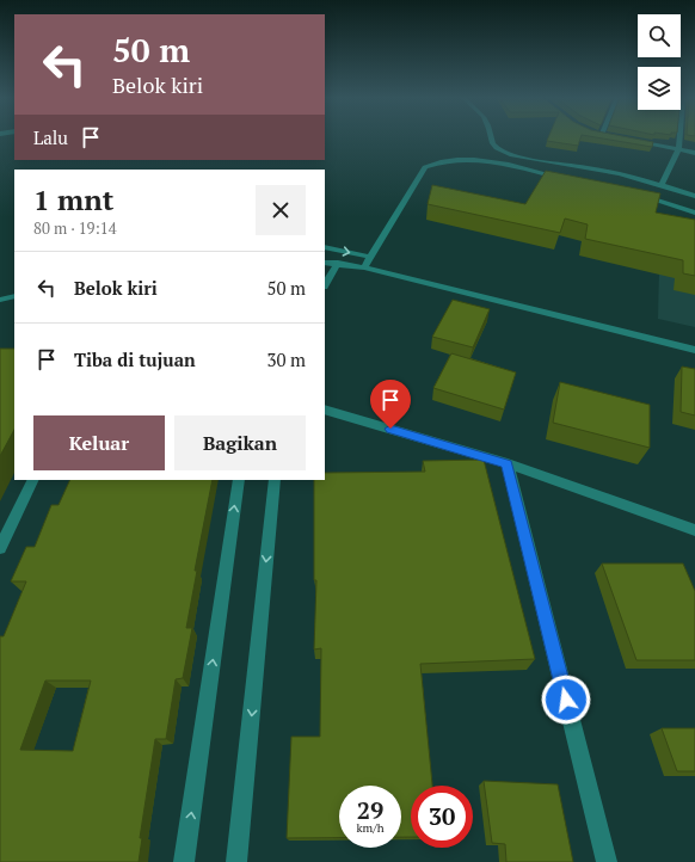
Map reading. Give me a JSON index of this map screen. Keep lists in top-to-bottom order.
{
  "page": {
    "turn": ["50 m", "Belok kiri"],
    "then": "Lalu",
    "heading": ["1 mnt", "80 m · 19:14"],
    "list": [
      {
        "name": "Belok kiri",
        "value": "50 m"
      },
      {
        "name": "Tiba di tujuan",
        "value": "30 m"
      }
    ],
    "buttons": ["Keluar", "Bagikan"],
    "speed": "29 km/h",
    "limit": "30"
  }
}
